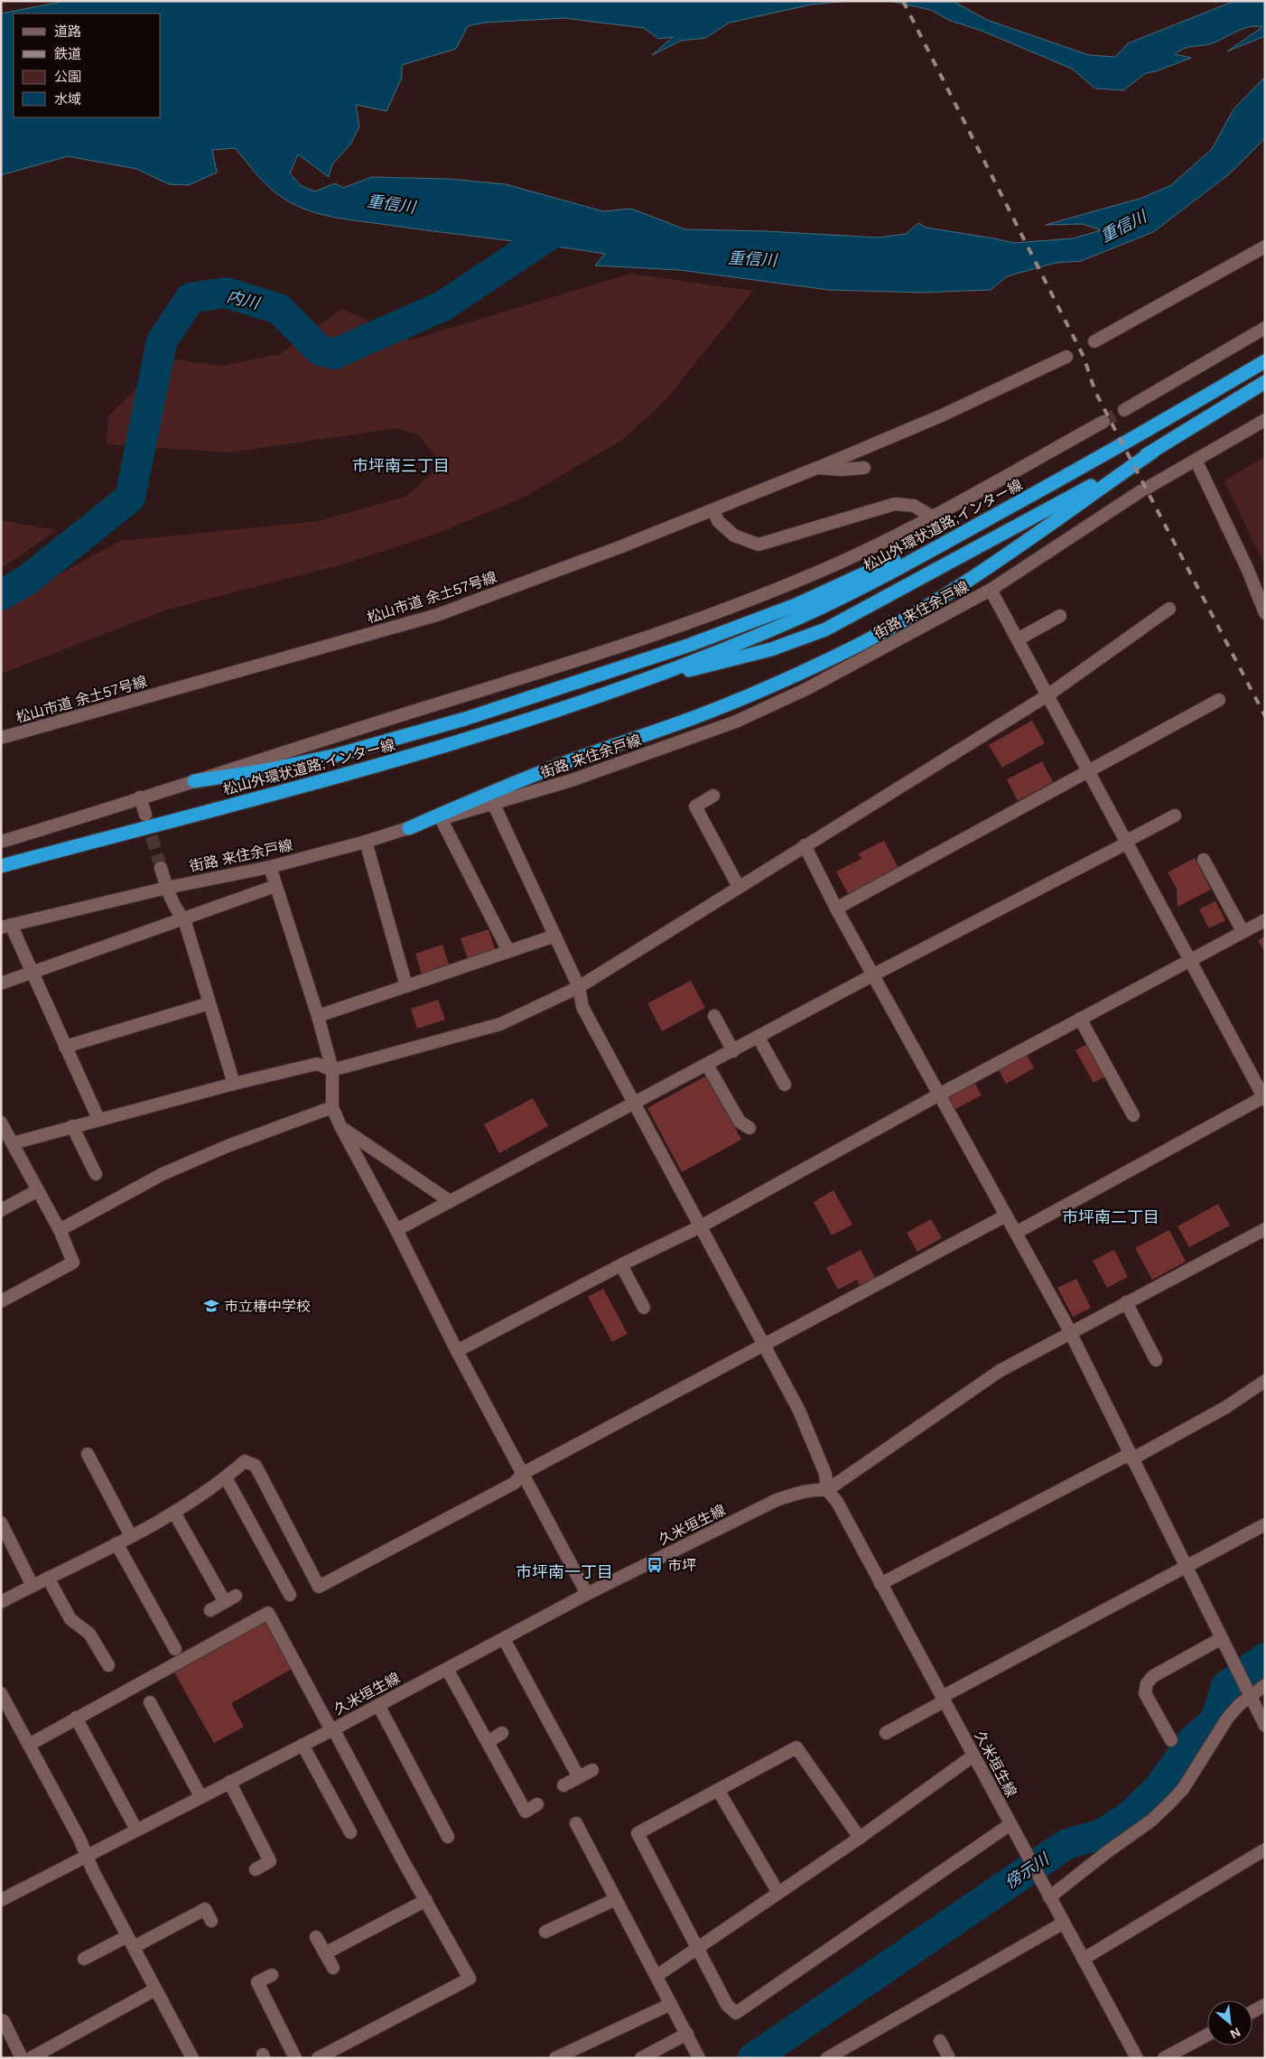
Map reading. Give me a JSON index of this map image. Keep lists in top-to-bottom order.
{
  "streets": {
    "highway": ["松山外環状道路;インター線"],
    "street": ["松山市道 余土57号線", "街路 来住余戸線", "久米垣生線"]
  },
  "districts": ["市坪南三丁目", "市坪南二丁目", "市坪南一丁目"],
  "water": ["重信川", "内川", "傍示川"],
  "places": {
    "school or university": ["市立椿中学校"],
    "bus stop": ["市坪"]
  },
  "legend": [
    "道路",
    "鉄道",
    "公園",
    "水域"
  ],
  "north": "bottom right"
}
